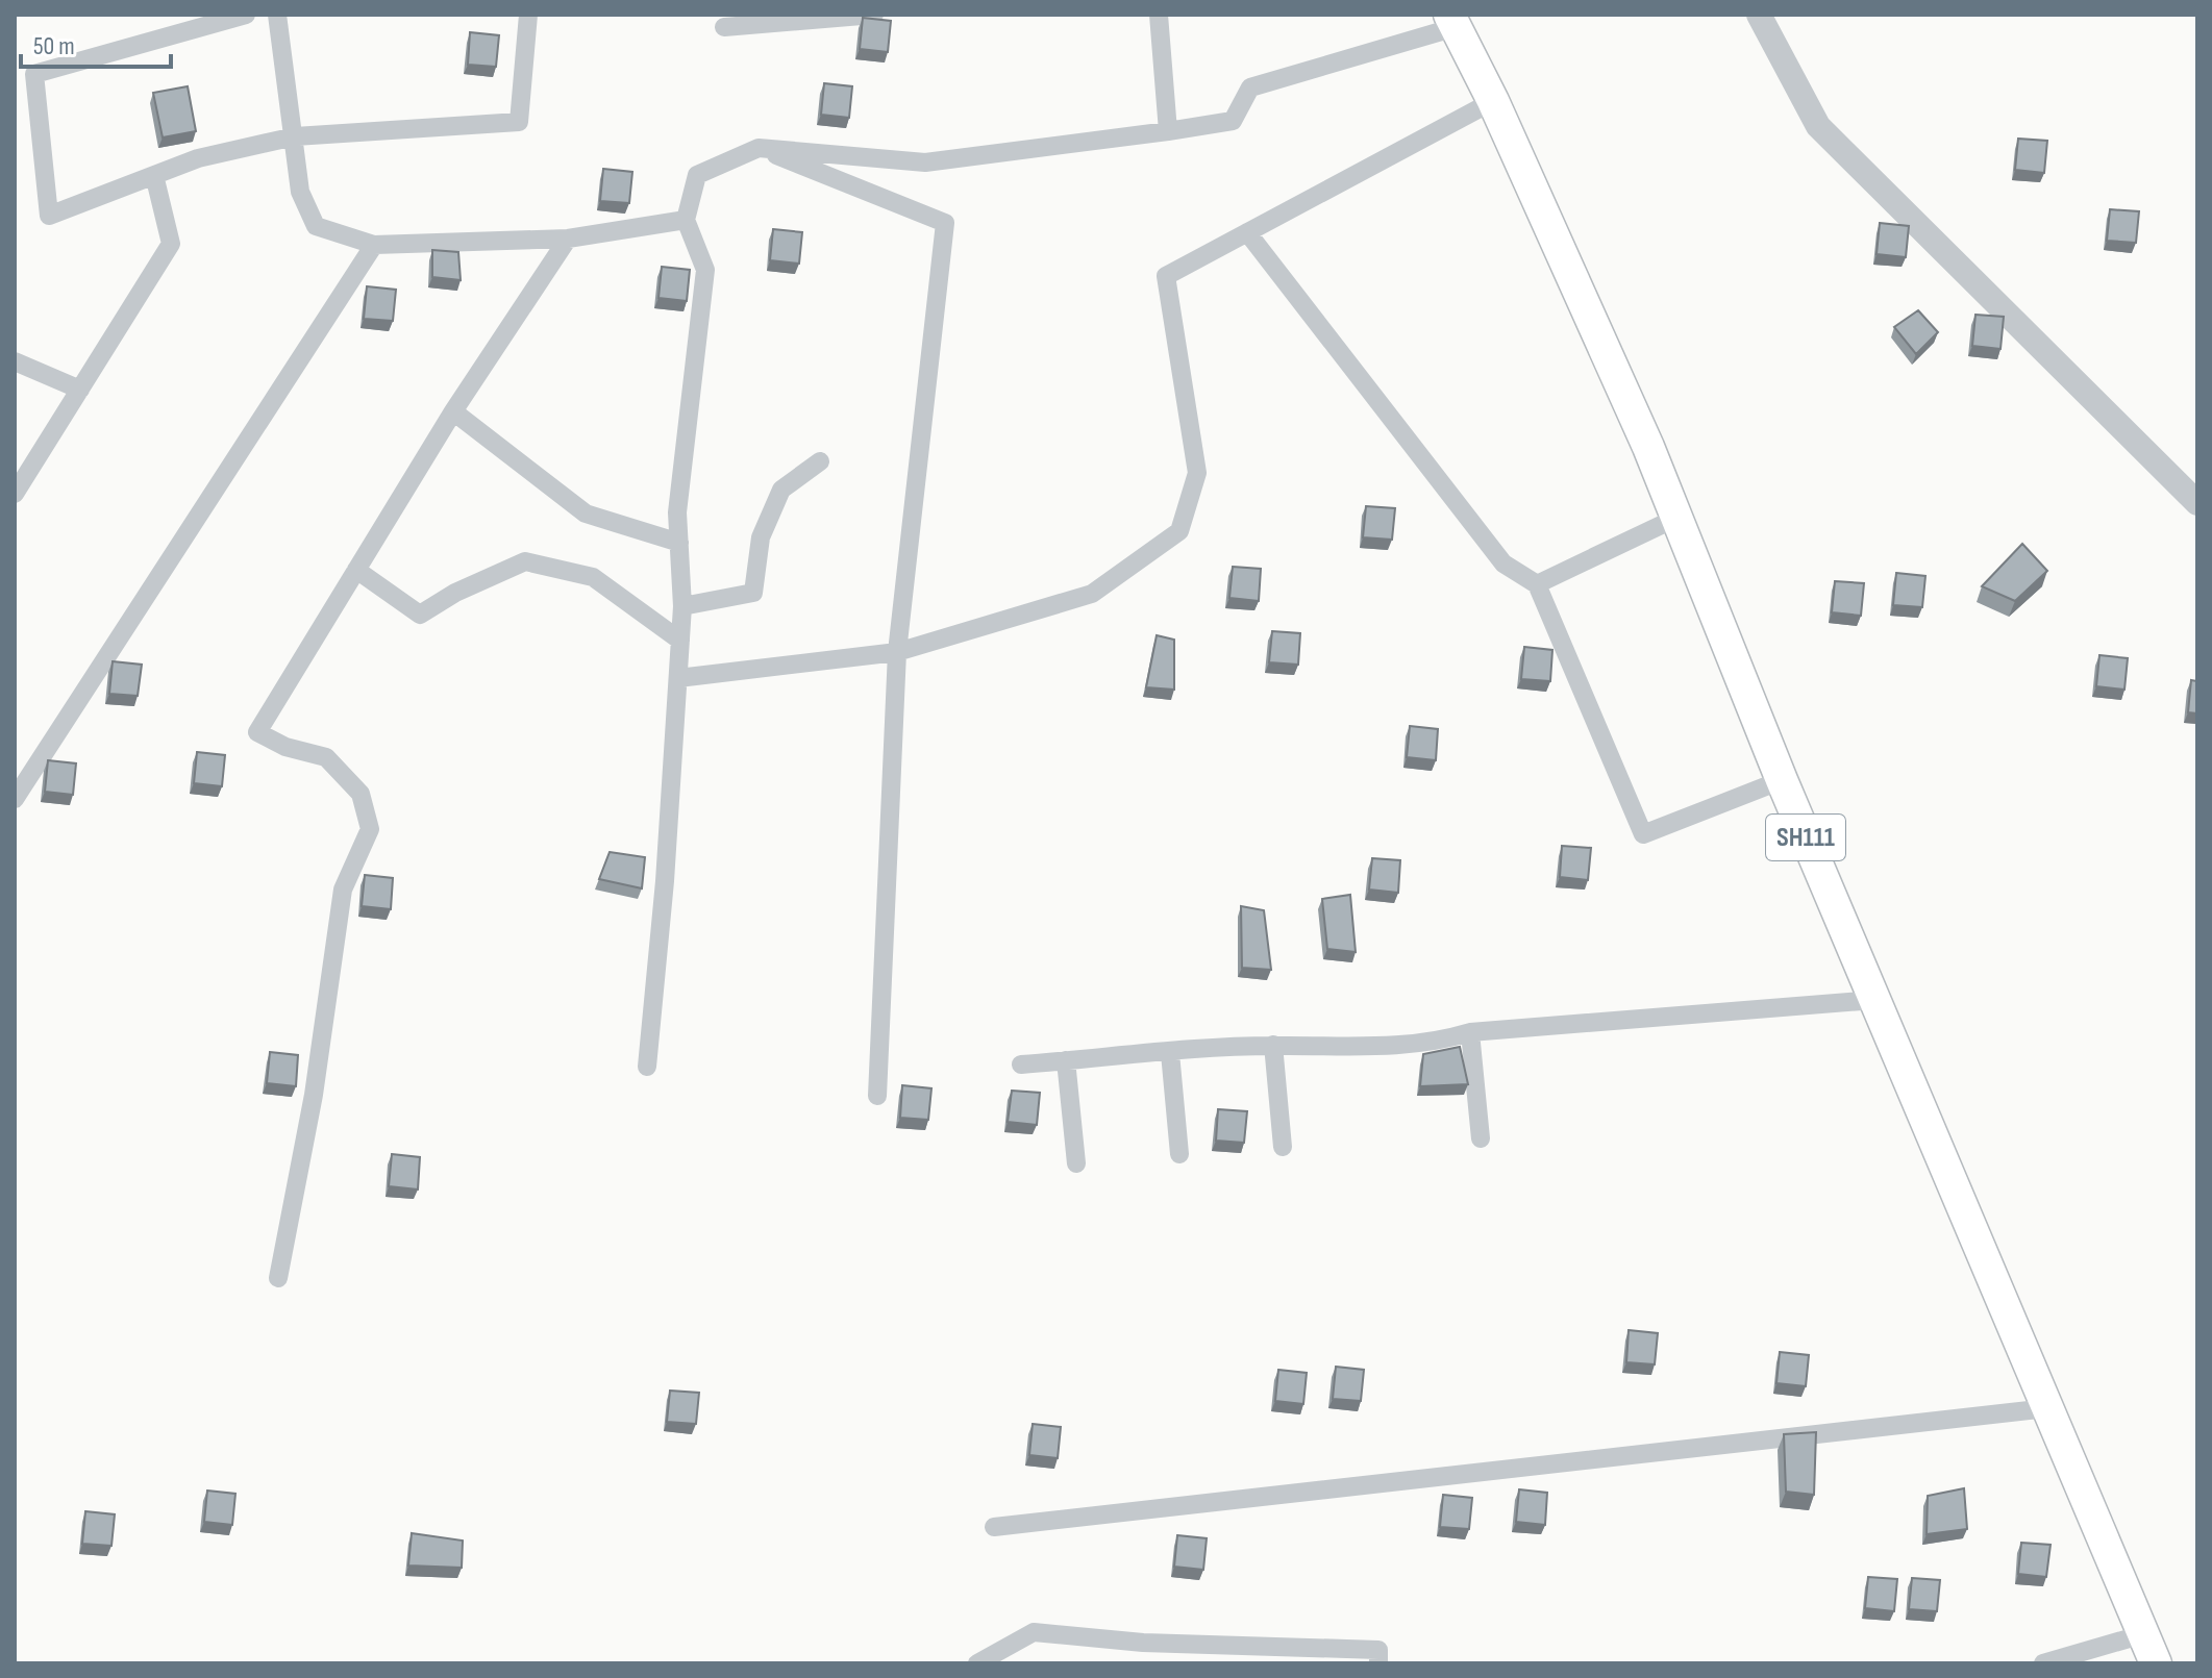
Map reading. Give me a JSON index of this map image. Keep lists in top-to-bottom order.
{
  "streets": {
    "main road": ["SH111"]
  },
  "scale_bar": "50 m"
}
